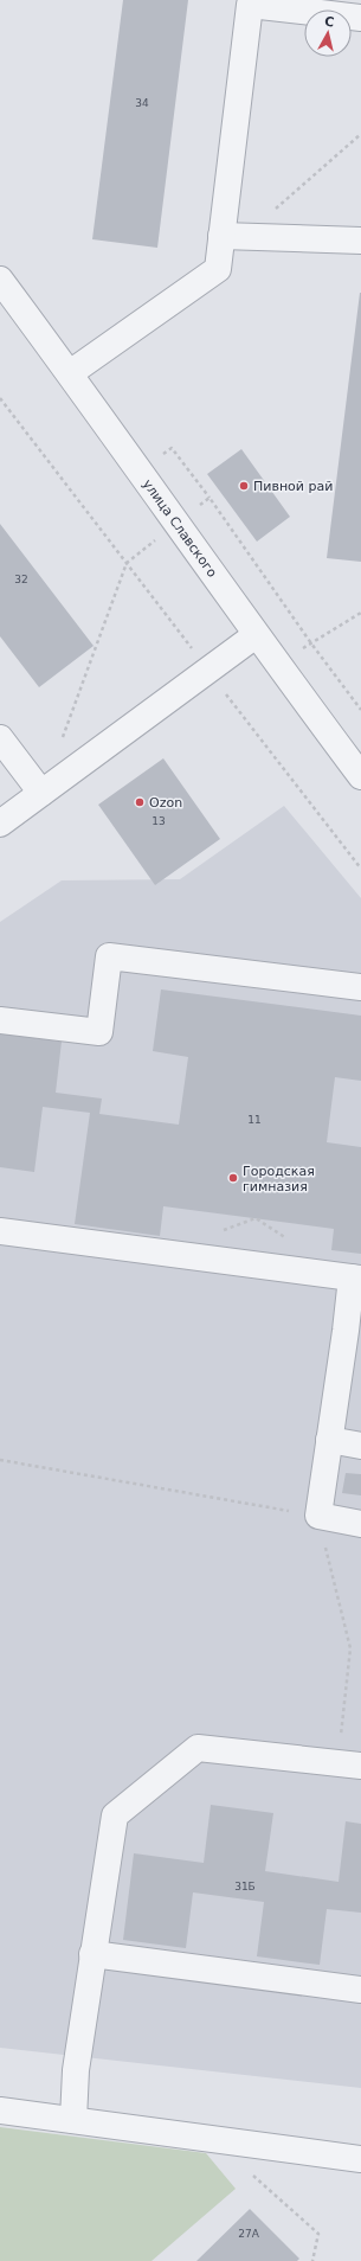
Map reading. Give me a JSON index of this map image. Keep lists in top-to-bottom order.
{
  "streets": {
    "street": ["улица Славского"]
  },
  "places": ["Пивной рай", "Ozon", "Городская гимназия"],
  "house_numbers": [
    "34",
    "32",
    "13",
    "11",
    "31Б",
    "27А"
  ],
  "north": "top"
}
